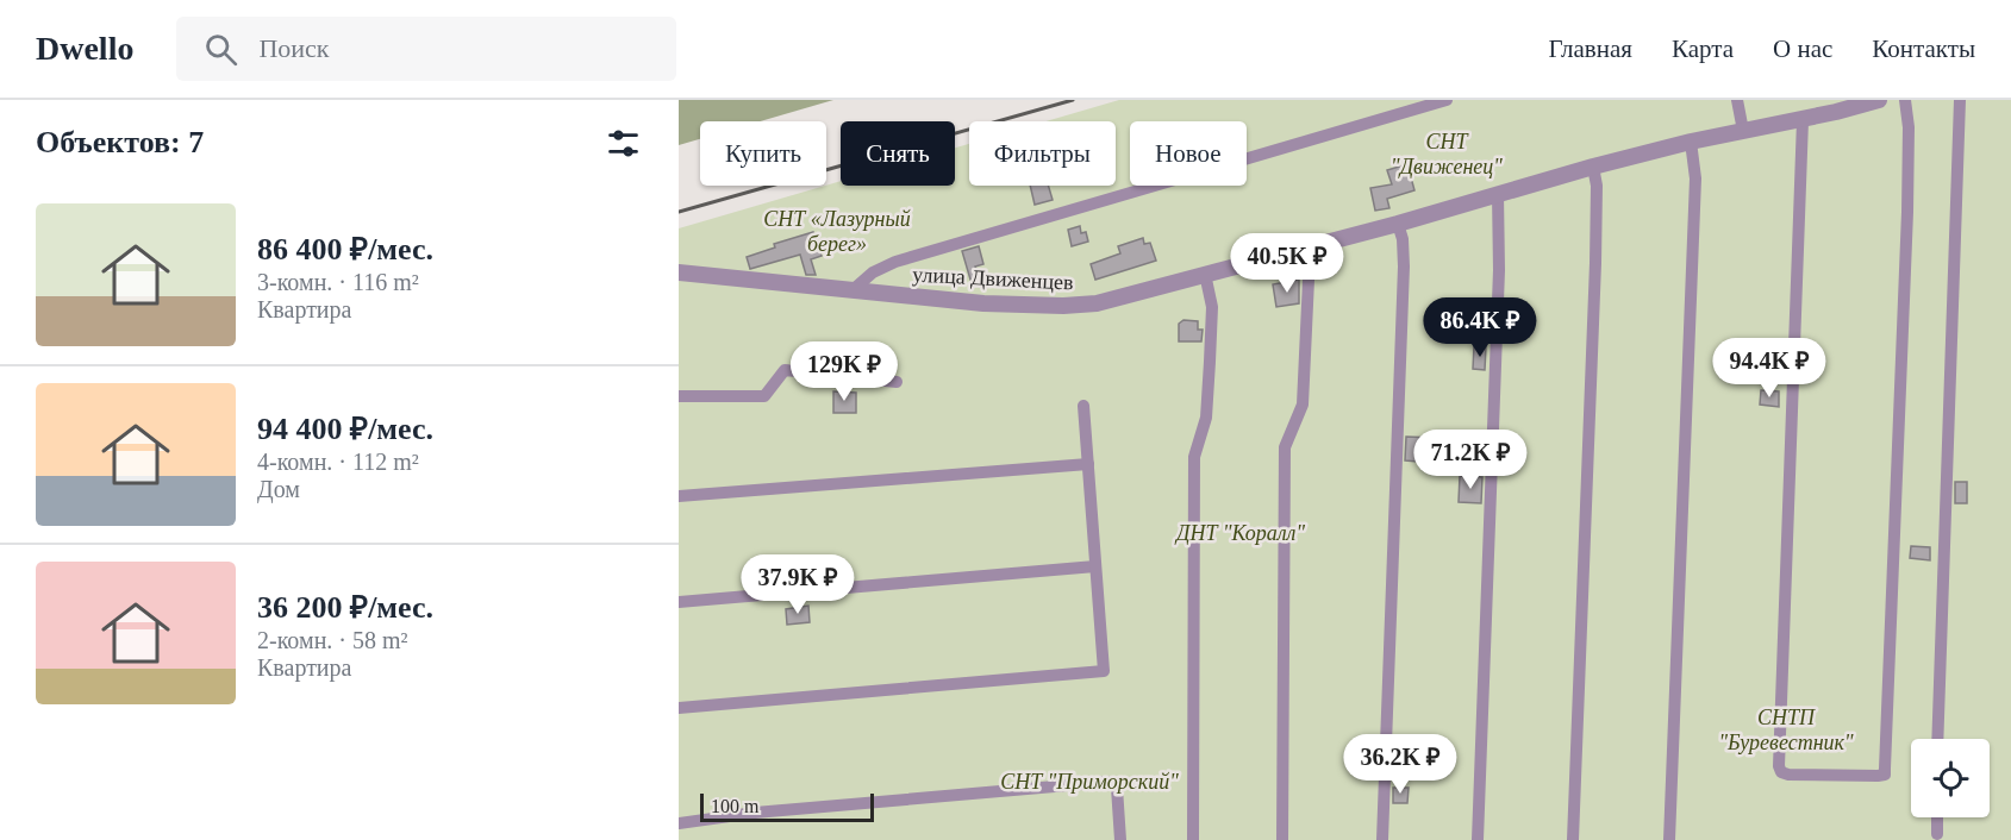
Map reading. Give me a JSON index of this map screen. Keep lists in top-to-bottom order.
{
  "streets": {
    "street": ["улица Движенцев"]
  },
  "parks": [
    "СНТ \"Движенец\"",
    "СНТ «Лазурный берег»",
    "ДНТ \"Коралл\"",
    "СНТП \"Буревестник\"",
    "СНТ \"Приморский\""
  ],
  "scale_bar": "100 m",
  "page": {
    "header": "Dwello",
    "search": "Поиск",
    "nav": [
      "Главная",
      "Карта",
      "О нас",
      "Контакты"
    ],
    "heading": "Объектов: 7",
    "chip": [
      "Купить",
      "Снять",
      "Фильтры",
      "Новое"
    ],
    "list": [
      {
        "name": "86 400 ₽/мес.",
        "note": "3-комн. · 116 m² · Квартира"
      },
      {
        "name": "94 400 ₽/мес.",
        "note": "4-комн. · 112 m² · Дом"
      },
      {
        "name": "36 200 ₽/мес.",
        "note": "2-комн. · 58 m² · Квартира"
      }
    ],
    "price": [
      "40.5K ₽",
      "86.4K ₽",
      "94.4K ₽",
      "129K ₽",
      "71.2K ₽",
      "37.9K ₽",
      "36.2K ₽"
    ],
    "scale": "100 m"
  }
}
